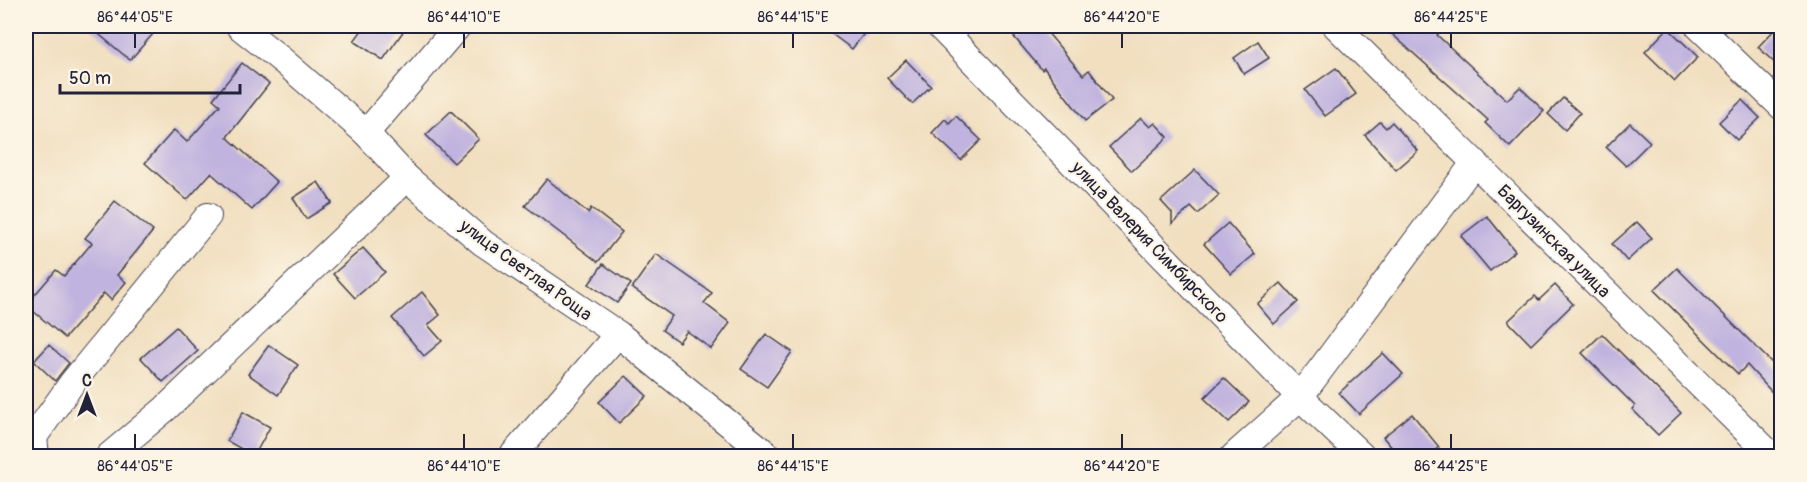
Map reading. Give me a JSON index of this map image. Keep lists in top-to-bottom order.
{
  "streets": {
    "street": ["Баргузинская улица", "улица Валерия Симбирского", "улица Светлая Роща"]
  },
  "scale_bar": "50 m",
  "north": "top",
  "coordinates": [
    "86°44'05\"E",
    "86°44'10\"E",
    "86°44'15\"E",
    "86°44'20\"E",
    "86°44'25\"E"
  ]
}
